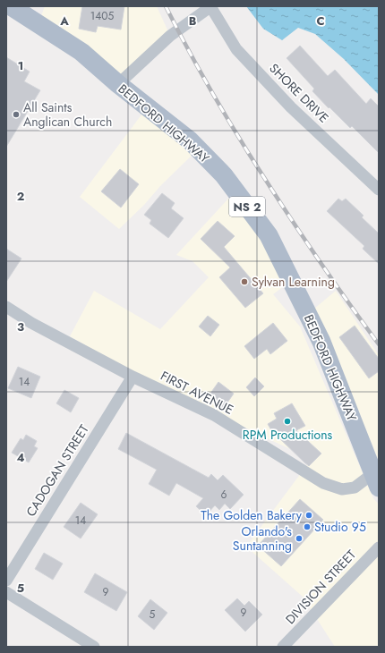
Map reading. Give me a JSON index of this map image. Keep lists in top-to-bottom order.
{
  "streets": {
    "main road": ["BEDFORD HIGHWAY", "NS 2"],
    "street": [
      "SHORE DRIVE",
      "FIRST AVENUE",
      "CADOGAN STREET",
      "DIVISION STREET"
    ]
  },
  "crossings": [
    ["BEDFORD HIGHWAY", "FIRST AVENUE"],
    ["FIRST AVENUE", "CADOGAN STREET"]
  ],
  "places": [
    "All Saints Anglican Church",
    "Sylvan Learning",
    "RPM Productions",
    "The Golden Bakery",
    "Studio 95",
    "Orlando's Suntanning"
  ],
  "house_numbers": [
    "1405",
    "14",
    "6",
    "14",
    "9",
    "9",
    "5"
  ],
  "grid": {
    "columns": ["A", "B", "C"],
    "rows": [
      "1",
      "2",
      "3",
      "4",
      "5"
    ]
  }
}
